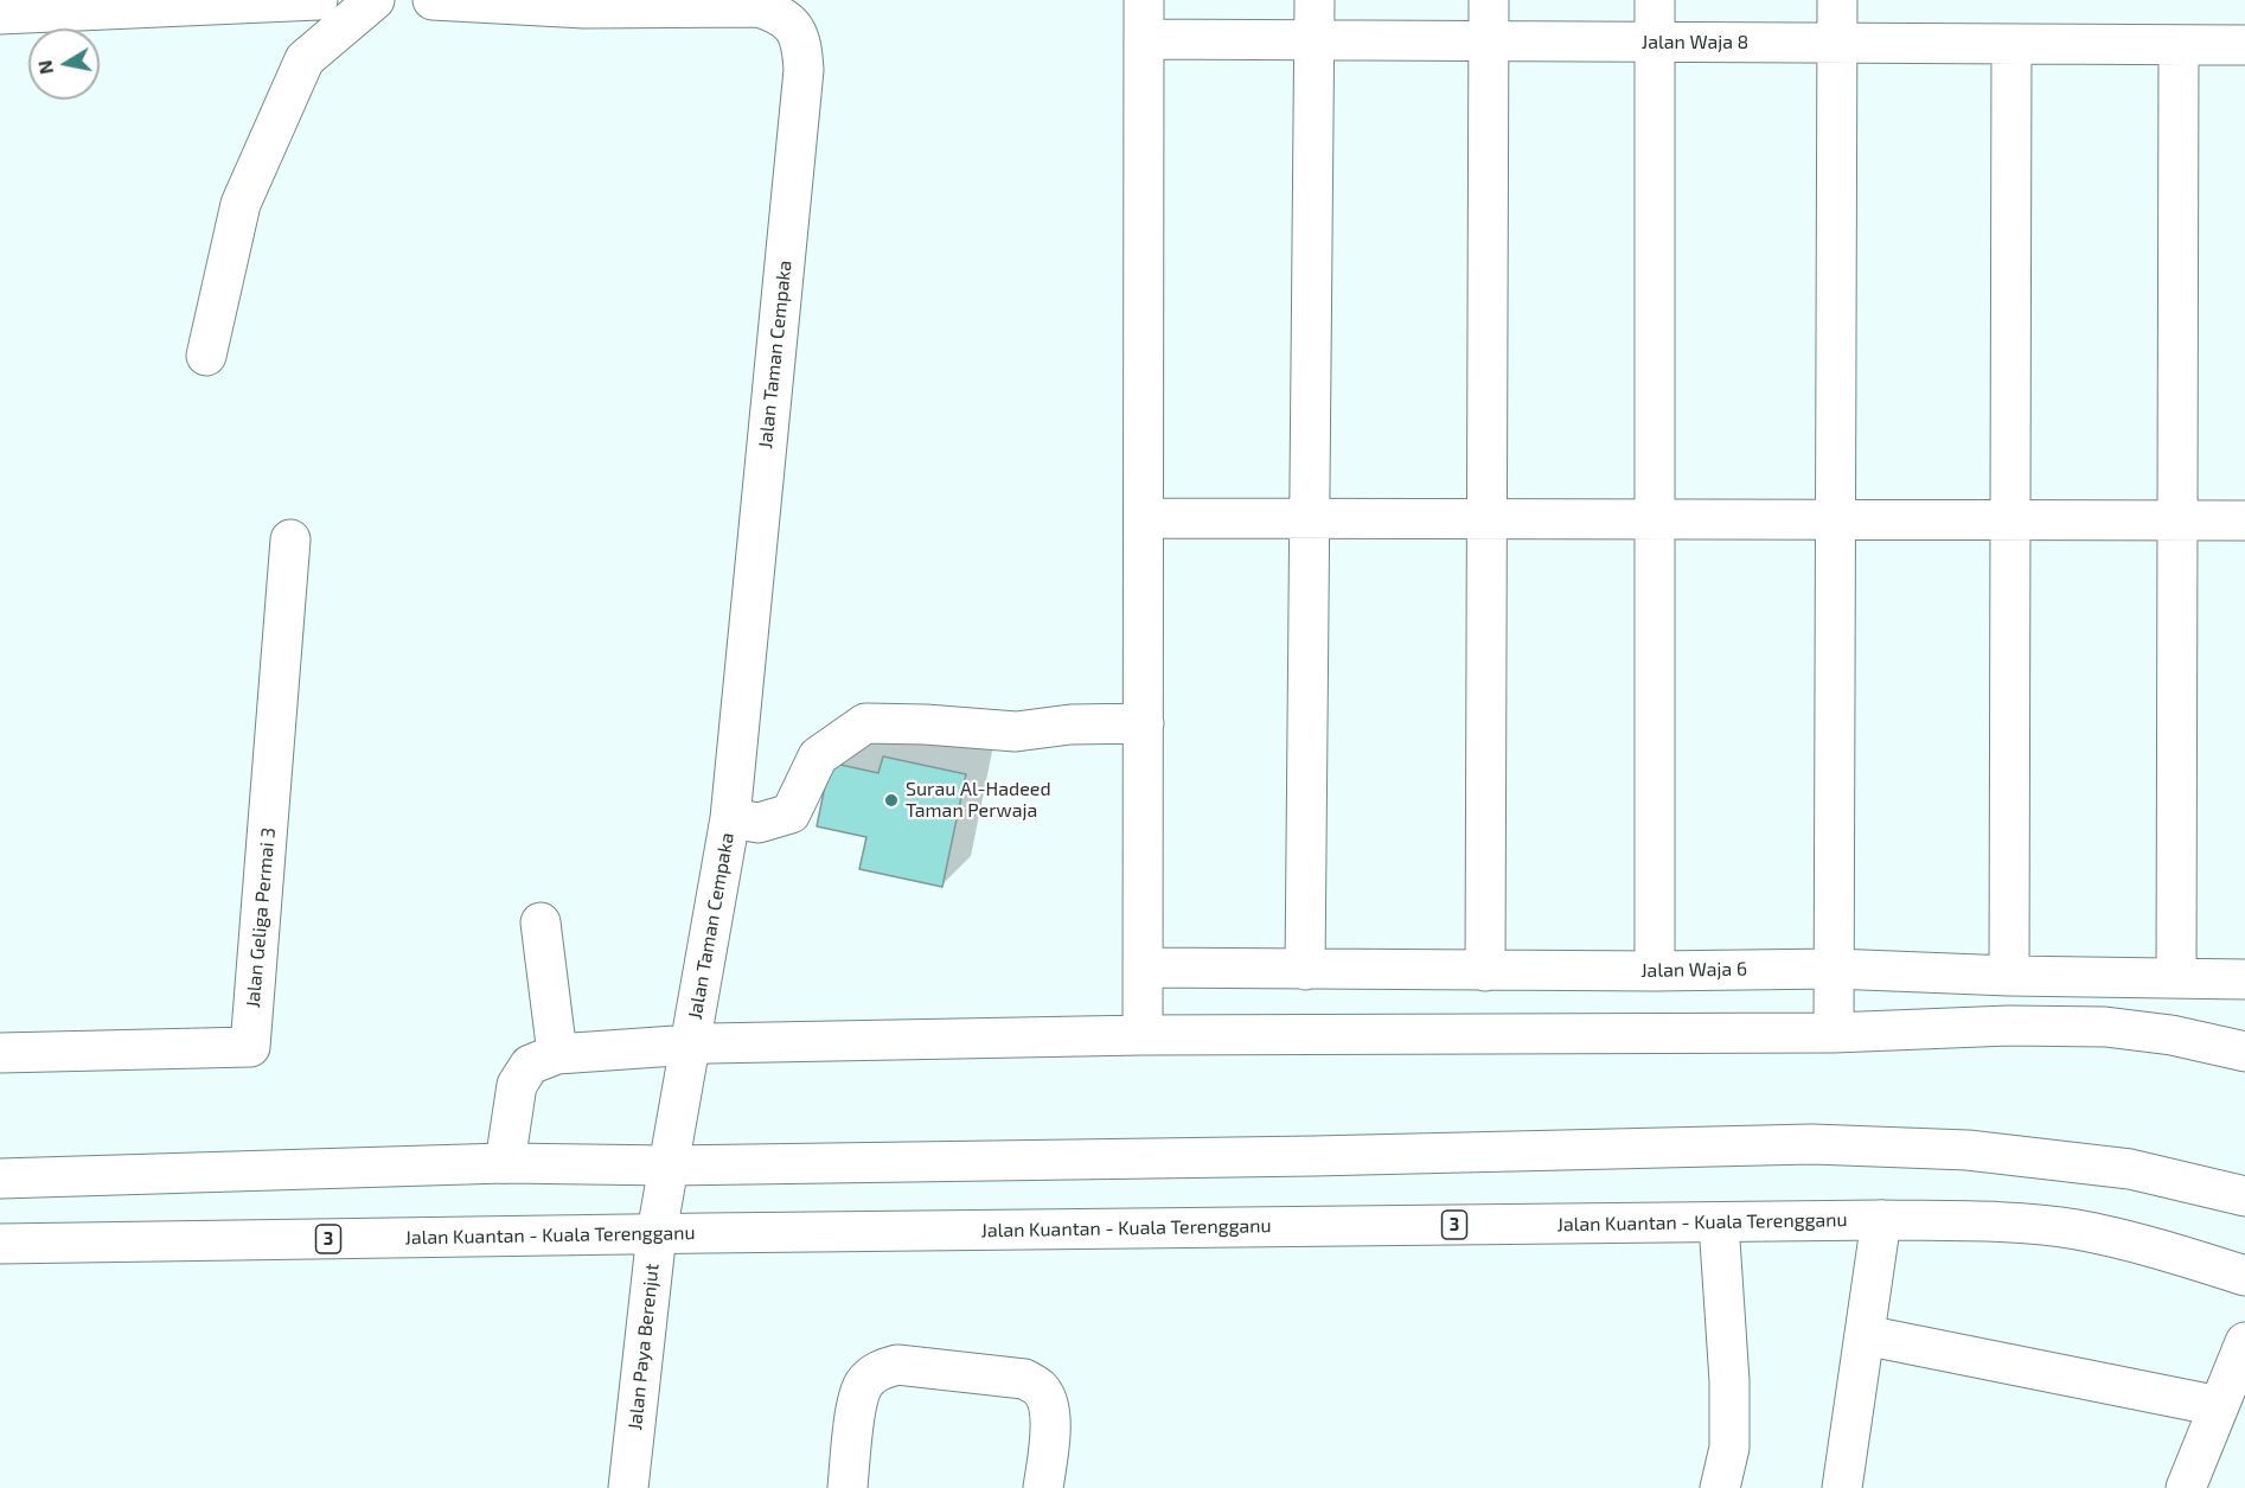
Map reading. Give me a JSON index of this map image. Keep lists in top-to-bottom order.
{
  "streets": {
    "main road": [
      "Jalan Waja 8",
      "Jalan Taman Cempaka",
      "Jalan Geliga Permai 3",
      "Jalan Waja 6",
      "Jalan Kuantan - Kuala Terengganu",
      "3",
      "Jalan Paya Berenjut"
    ]
  },
  "crossings": [
    ["Jalan Taman Cempaka", "Jalan Paya Berenjut"],
    ["Jalan Kuantan - Kuala Terengganu", "Jalan Paya Berenjut"]
  ],
  "places": ["Surau Al-Hadeed Taman Perwaja"],
  "north": "left"
}
